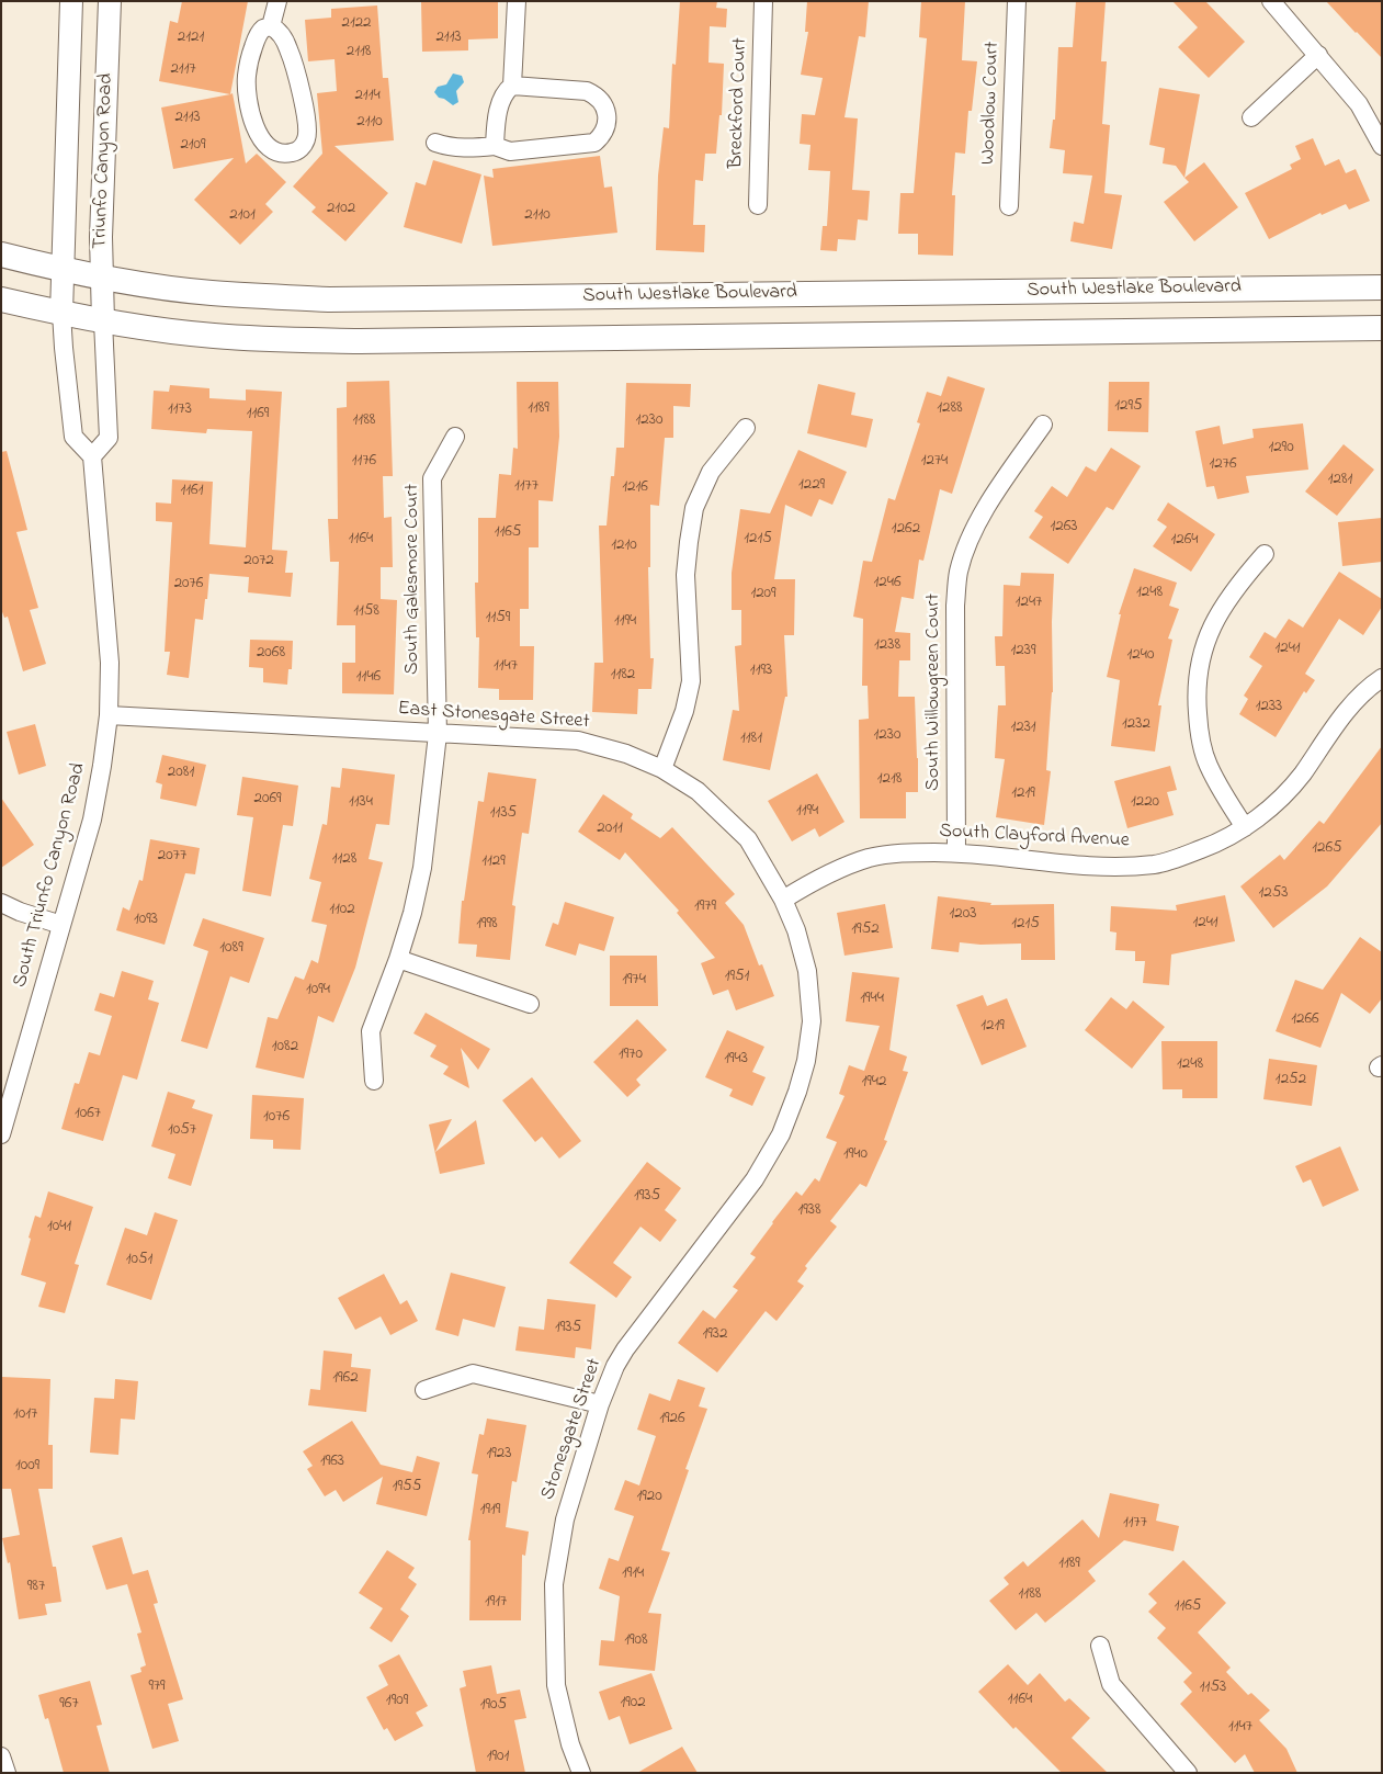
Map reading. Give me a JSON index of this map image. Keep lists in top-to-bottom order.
{
  "streets": {
    "main road": ["South Westlake Boulevard"],
    "street": [
      "Breckford Court",
      "Woodlow Court",
      "Triunfo Canyon Road",
      "South Galesmore Court",
      "South Willowgreen Court",
      "East Stonesgate Street",
      "South Clayford Avenue",
      "South Triunfo Canyon Road",
      "Stonesgate Street"
    ]
  },
  "crossings": [
    ["Triunfo Canyon Road", "South Westlake Boulevard"],
    ["South Galesmore Court", "East Stonesgate Street"],
    ["South Willowgreen Court", "South Clayford Avenue"],
    ["East Stonesgate Street", "South Clayford Avenue"],
    ["East Stonesgate Street", "South Triunfo Canyon Road"],
    ["East Stonesgate Street", "Stonesgate Street"]
  ],
  "house_numbers": [
    "2122",
    "2121",
    "2113",
    "2118",
    "2117",
    "2114",
    "2113",
    "2110",
    "2109",
    "2102",
    "2101",
    "2110",
    "1295",
    "1189",
    "1288",
    "1173",
    "1169",
    "1188",
    "1230",
    "1290",
    "1176",
    "1274",
    "1276",
    "1281",
    "1229",
    "1177",
    "1216",
    "1161",
    "1263",
    "1262",
    "1165",
    "1164",
    "1215",
    "1264",
    "1210",
    "2072",
    "1246",
    "2076",
    "1248",
    "1209",
    "1247",
    "1158",
    "1159",
    "1194",
    "1238",
    "1241",
    "1239",
    "2068",
    "1240",
    "1147",
    "1193",
    "1182",
    "1146",
    "1233",
    "1232",
    "1231",
    "1230",
    "1181",
    "2081",
    "1218",
    "1219",
    "2069",
    "1134",
    "1220",
    "1194",
    "1135",
    "2011",
    "1265",
    "2077",
    "1128",
    "1129",
    "1253",
    "1979",
    "1102",
    "1203",
    "1093",
    "1241",
    "1998",
    "1215",
    "1952",
    "1089",
    "1951",
    "1974",
    "1094",
    "1944",
    "1266",
    "1219",
    "1082",
    "1970",
    "1943",
    "1248",
    "1252",
    "1942",
    "1067",
    "1076",
    "1057",
    "1940",
    "1935",
    "1938",
    "1041",
    "1051",
    "1935",
    "1932",
    "1962",
    "1017",
    "1926",
    "1923",
    "1963",
    "1009",
    "1955",
    "1920",
    "1919",
    "1177",
    "1189",
    "1914",
    "987",
    "1188",
    "1917",
    "1165",
    "1908",
    "979",
    "1153",
    "1164",
    "1909",
    "1902",
    "967",
    "1905",
    "1147",
    "1901"
  ]
}
